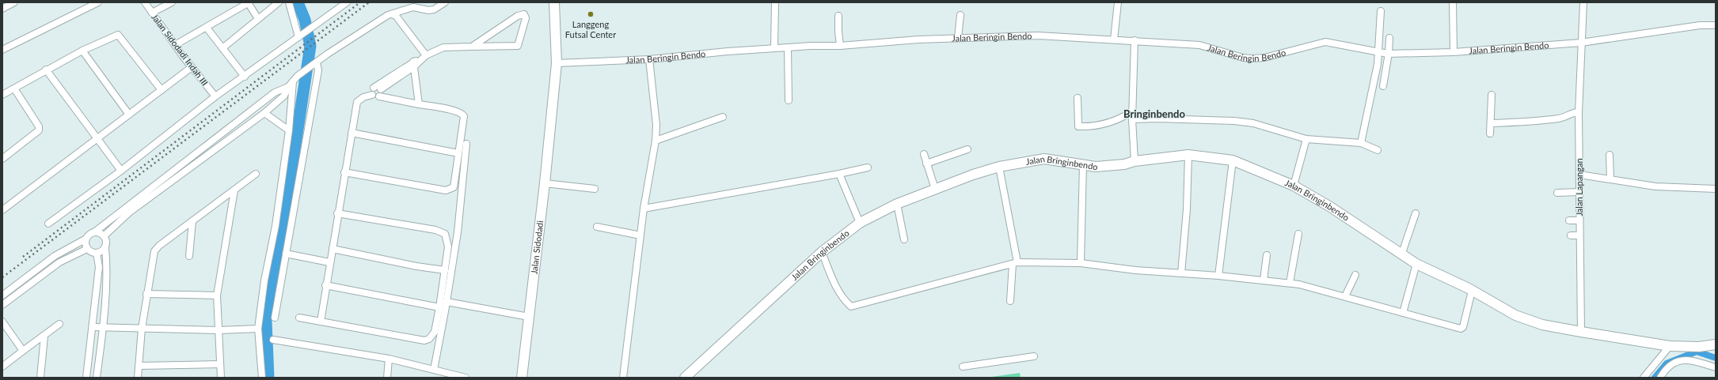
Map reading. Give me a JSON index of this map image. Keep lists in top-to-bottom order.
{
  "streets": {
    "street": [
      "Jalan Beringin Bendo",
      "Jalan Sidodadi Indah III",
      "Jalan Bringinbendo",
      "Jalan Lapangan",
      "Jalan Sidodadi"
    ]
  },
  "crossings": [
    ["Jalan Beringin Bendo", "Jalan Lapangan"],
    ["Jalan Beringin Bendo", "Jalan Sidodadi"],
    ["Jalan Bringinbendo", "Jalan Lapangan"]
  ],
  "districts": ["Bringinbendo"],
  "places": ["Langgeng Futsal Center"]
}
